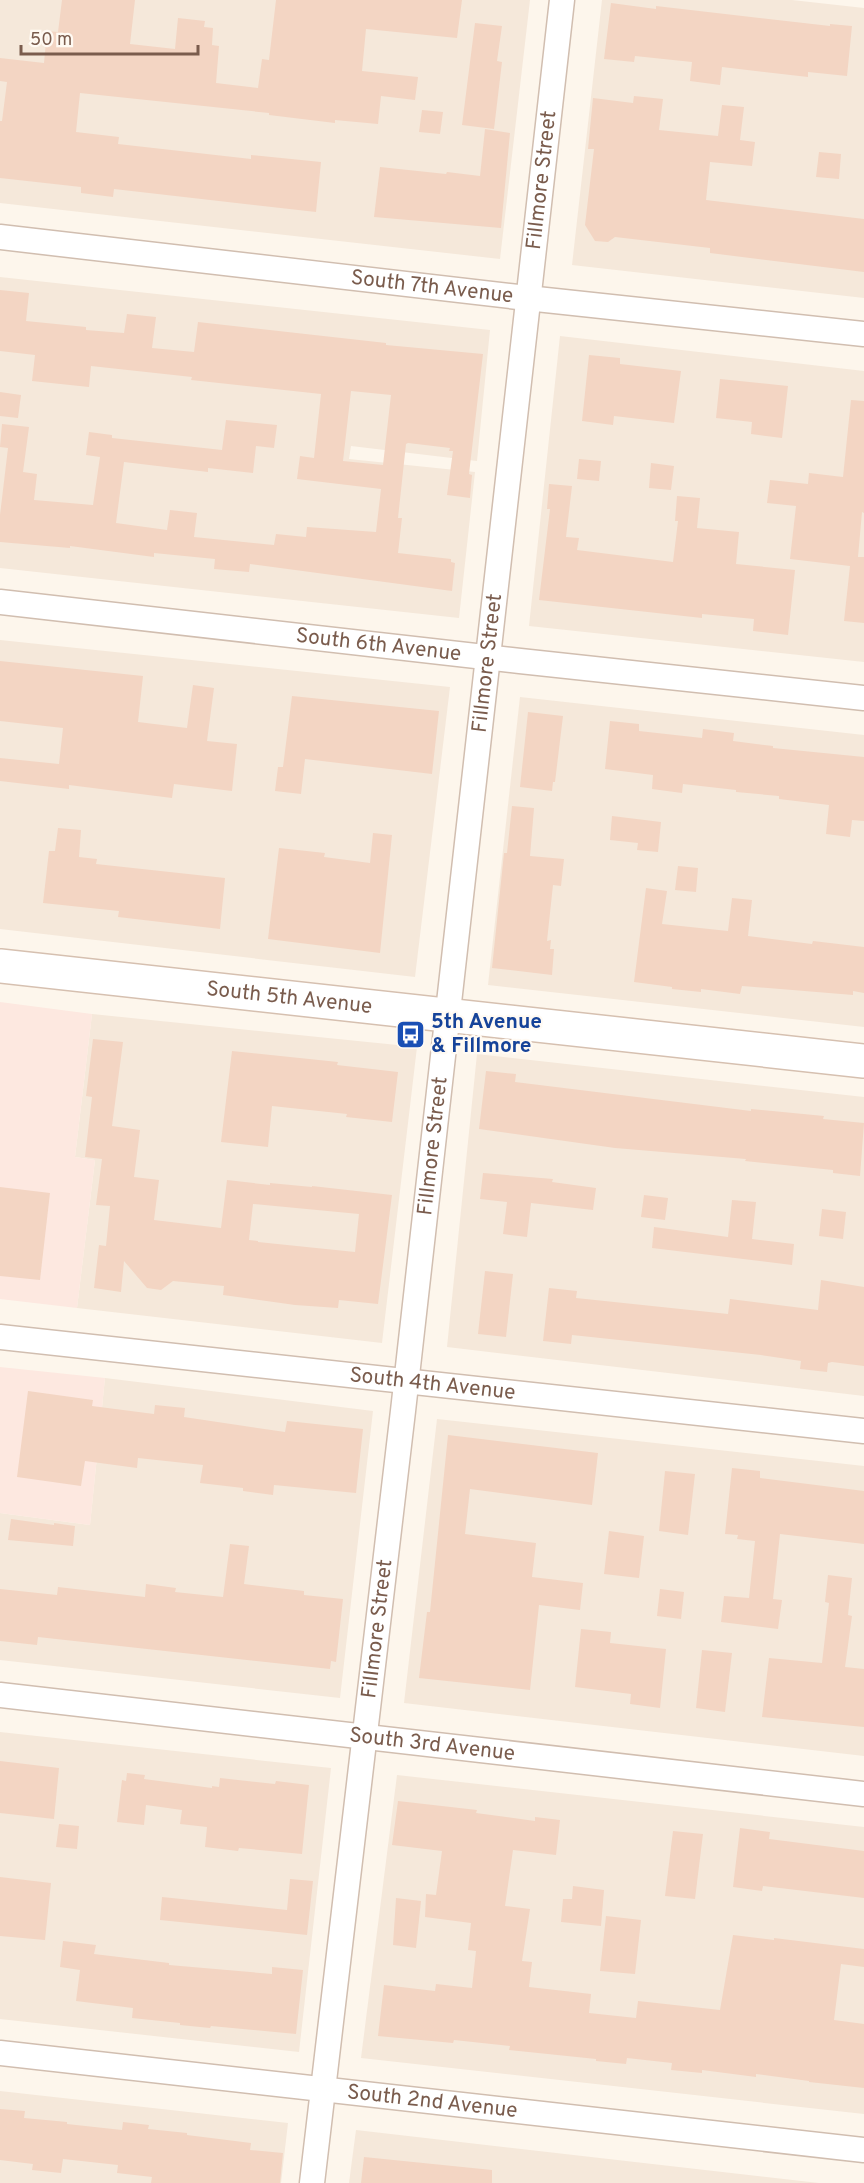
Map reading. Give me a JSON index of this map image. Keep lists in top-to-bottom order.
{
  "streets": {
    "street": [
      "Fillmore Street",
      "South 7th Avenue",
      "South 6th Avenue",
      "South 5th Avenue",
      "South 4th Avenue",
      "South 3rd Avenue",
      "South 2nd Avenue"
    ]
  },
  "crossings": [
    ["Fillmore Street", "South 7th Avenue"],
    ["Fillmore Street", "South 6th Avenue"],
    ["Fillmore Street", "South 5th Avenue"],
    ["Fillmore Street", "South 4th Avenue"],
    ["Fillmore Street", "South 3rd Avenue"],
    ["Fillmore Street", "South 2nd Avenue"]
  ],
  "places": {
    "bus stop": ["5th Avenue & Fillmore"]
  },
  "scale_bar": "50 m"
}
